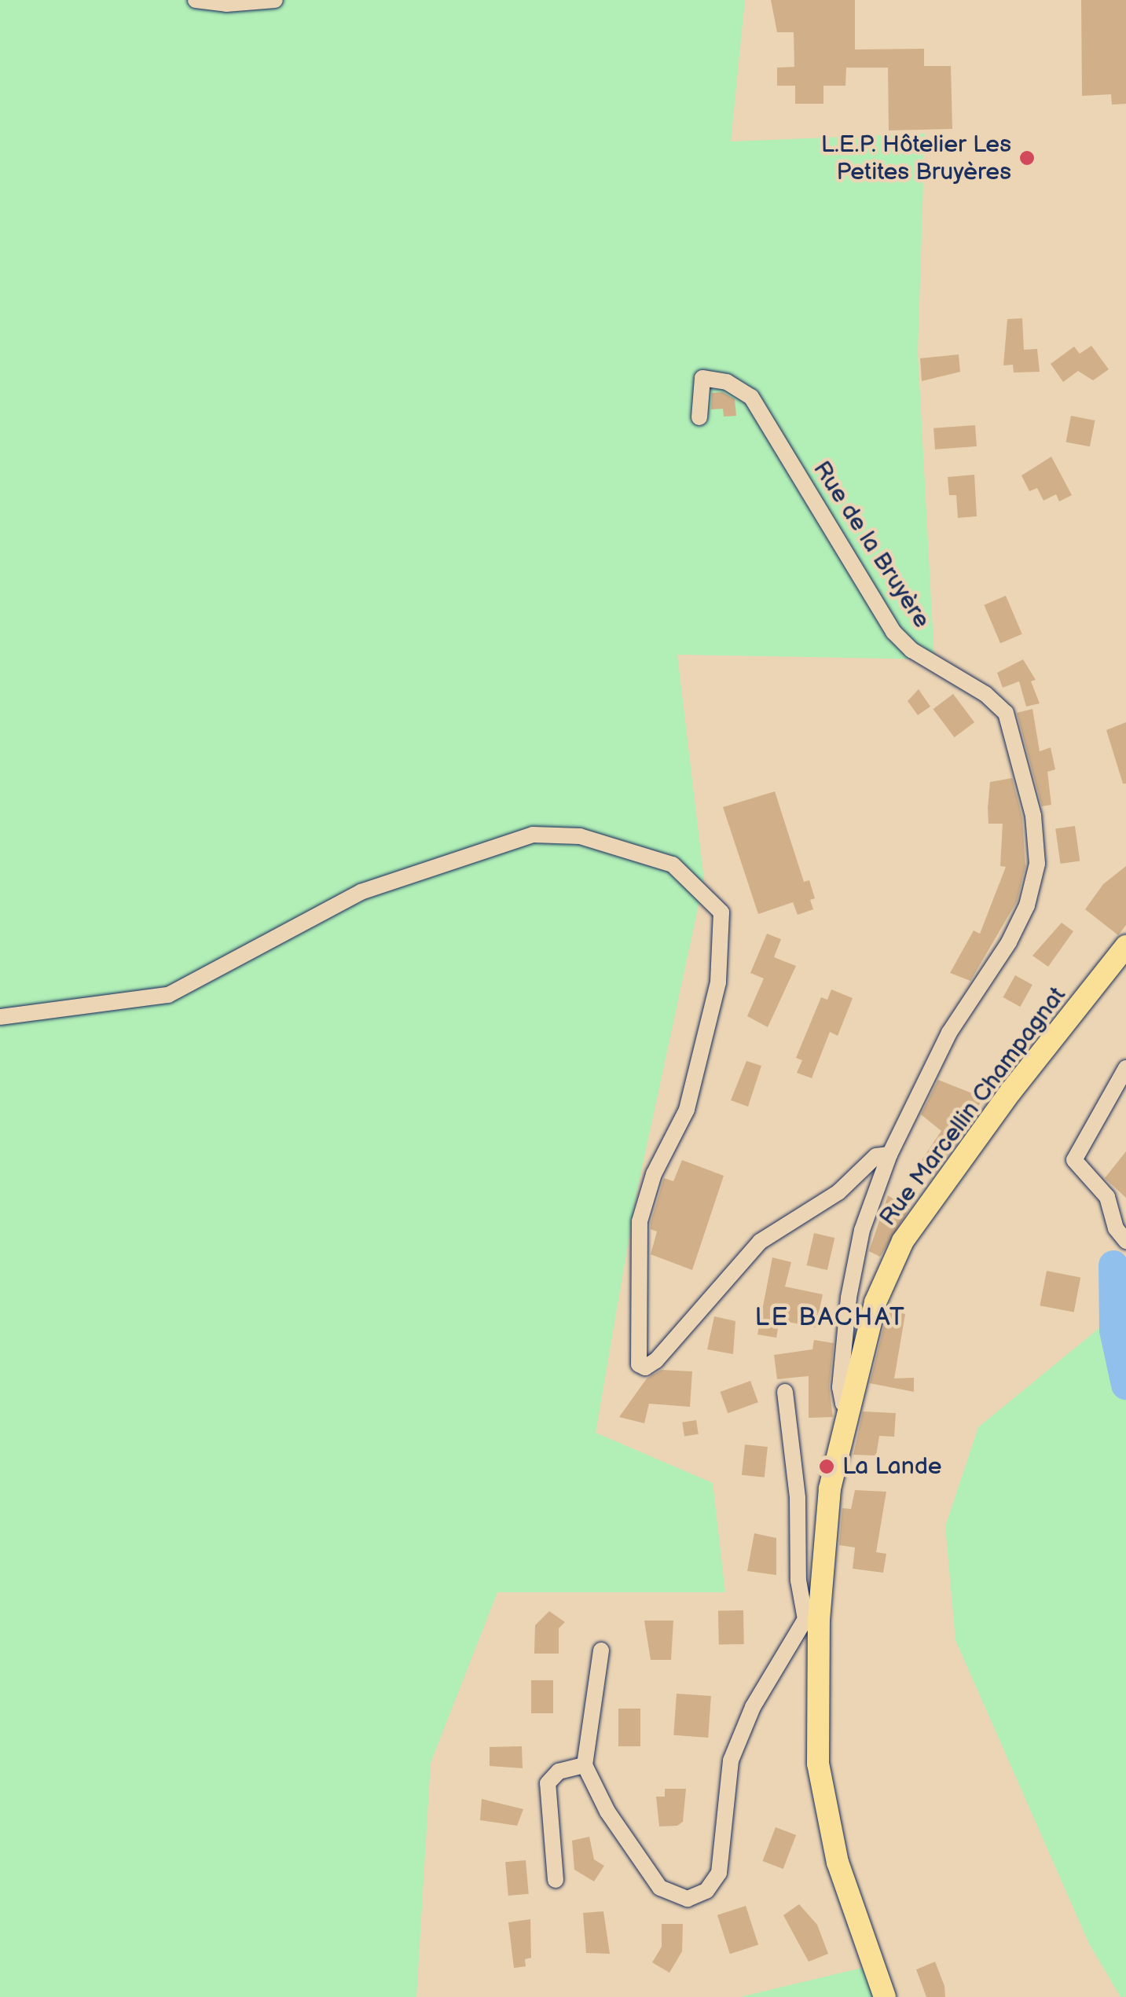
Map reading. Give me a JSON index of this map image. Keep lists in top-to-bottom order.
{
  "streets": {
    "main road": ["Rue Marcellin Champagnat"],
    "street": ["Rue de la Bruyère"]
  },
  "crossings": [
    ["Rue de la Bruyère", "Rue Marcellin Champagnat"]
  ],
  "districts": ["LE BACHAT"],
  "places": ["L.E.P. Hôtelier Les Petites Bruyères", "La Lande"]
}
